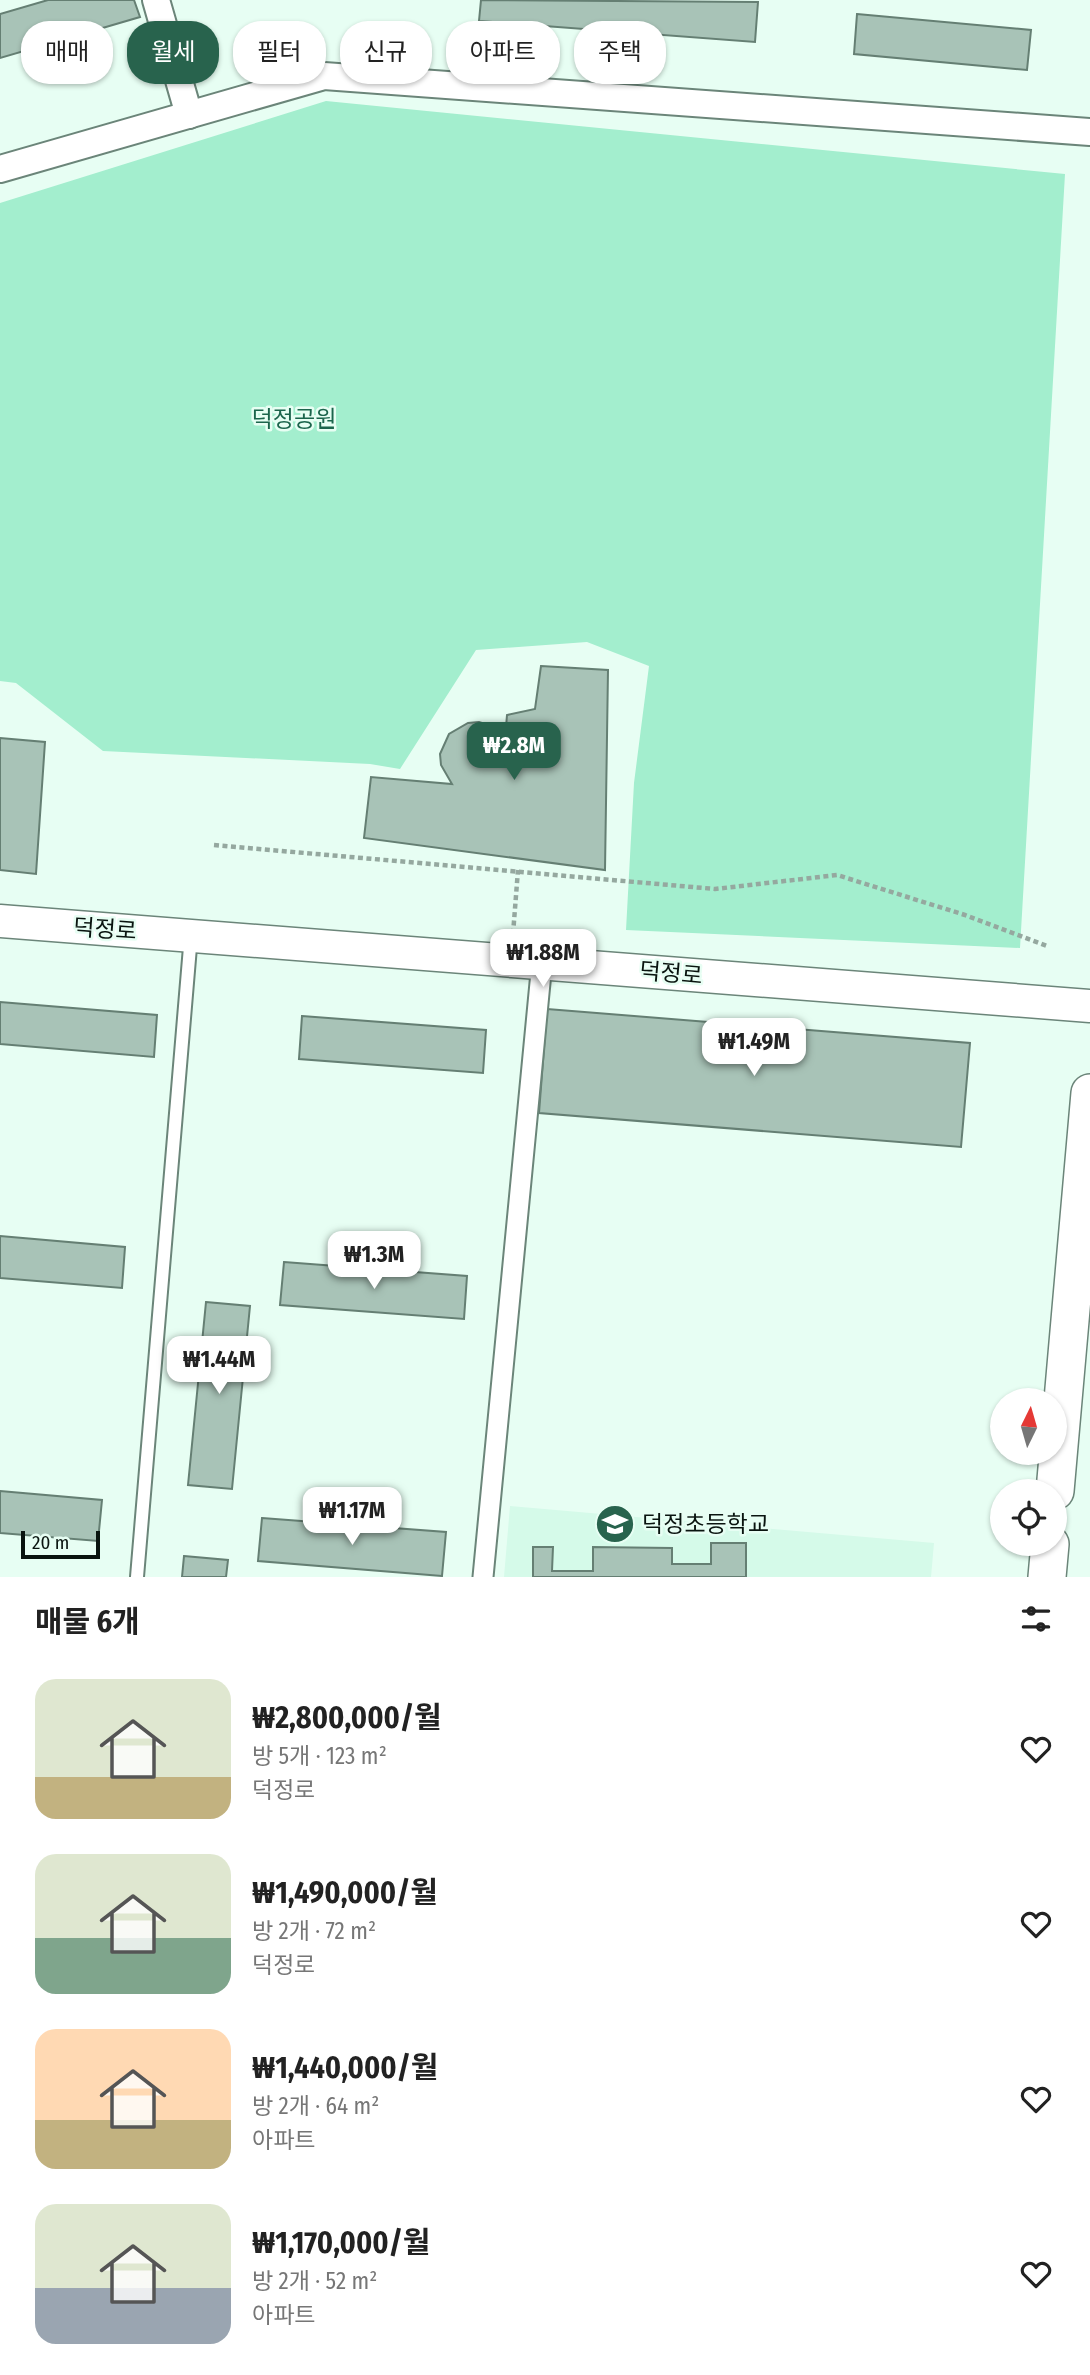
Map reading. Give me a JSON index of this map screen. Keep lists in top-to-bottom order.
{
  "streets": {
    "street": ["덕정로"]
  },
  "parks": ["덕정공원"],
  "places": {
    "school or university": ["덕정초등학교"]
  },
  "scale_bar": "20 m",
  "north": "top",
  "page": {
    "chip": [
      "매매",
      "월세",
      "필터",
      "신규",
      "아파트",
      "주택"
    ],
    "price": [
      "₩2.8M",
      "₩1.88M",
      "₩1.49M",
      "₩1.3M",
      "₩1.44M",
      "₩1.17M"
    ],
    "scale": "20 m",
    "heading": "매물 6개",
    "list": [
      {
        "name": "₩2,800,000/월",
        "note": "방 5개 · 123 m² · 덕정로"
      },
      {
        "name": "₩1,490,000/월",
        "note": "방 2개 · 72 m² · 덕정로"
      },
      {
        "name": "₩1,440,000/월",
        "note": "방 2개 · 64 m² · 아파트"
      },
      {
        "name": "₩1,170,000/월",
        "note": "방 2개 · 52 m² · 아파트"
      }
    ]
  }
}
